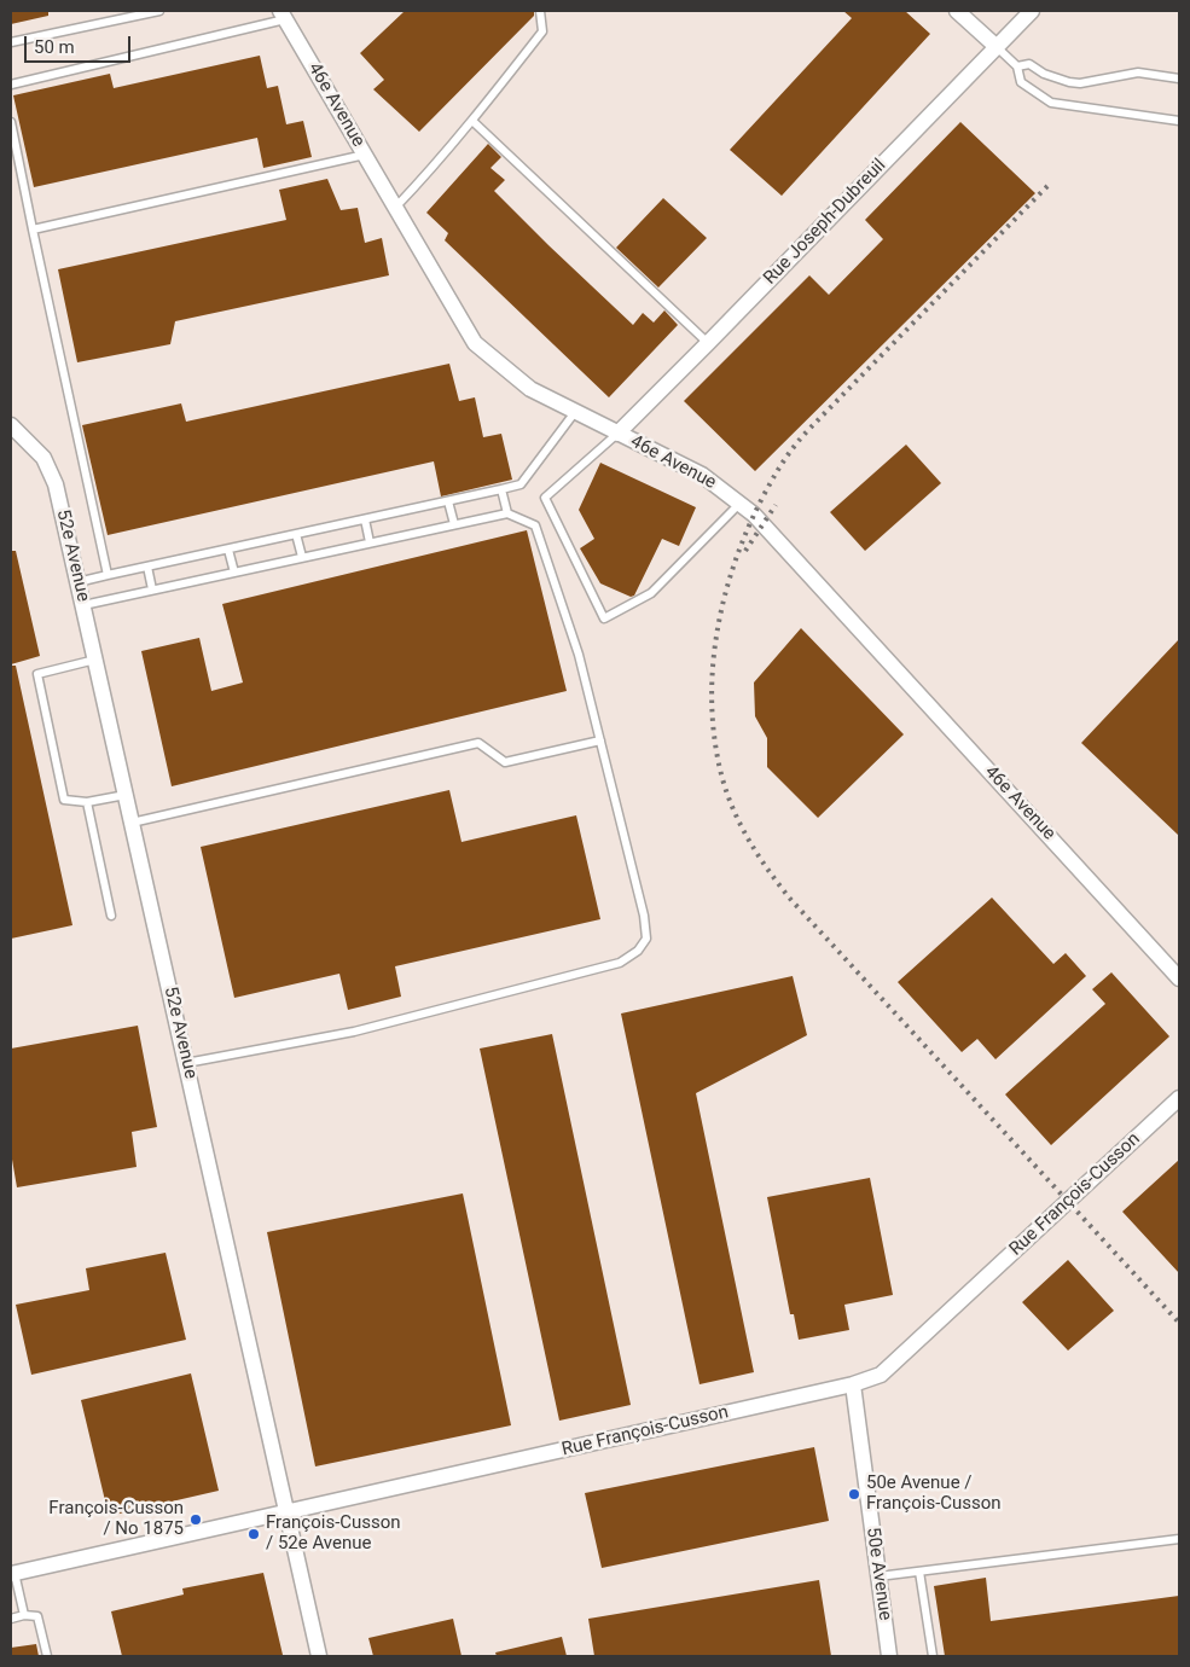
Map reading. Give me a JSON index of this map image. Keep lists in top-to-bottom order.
{
  "streets": {
    "street": [
      "46e Avenue",
      "Rue Joseph-Dubreuil",
      "52e Avenue",
      "Rue François-Cusson",
      "50e Avenue"
    ]
  },
  "crossings": [
    ["46e Avenue", "Rue Joseph-Dubreuil"],
    ["52e Avenue", "Rue François-Cusson"],
    ["Rue François-Cusson", "50e Avenue"]
  ],
  "places": ["50e Avenue / François-Cusson", "François-Cusson / No 1875", "François-Cusson / 52e Avenue"],
  "scale_bar": "50 m"
}
